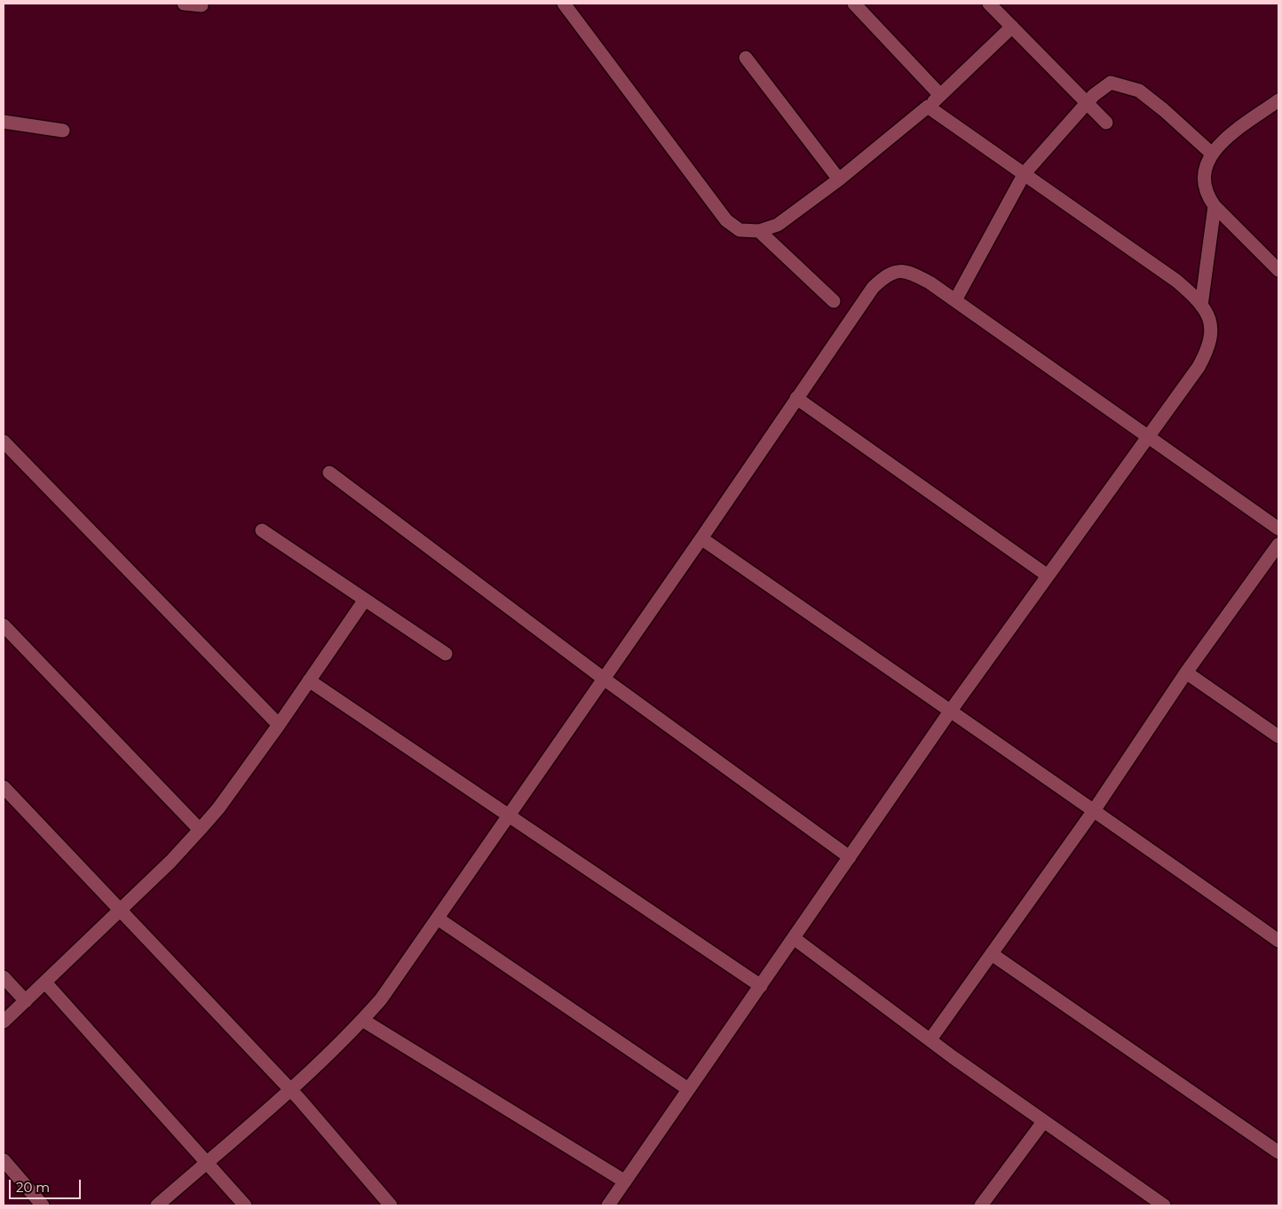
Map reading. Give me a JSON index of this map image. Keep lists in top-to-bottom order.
{
  "scale_bar": "20 m"
}
